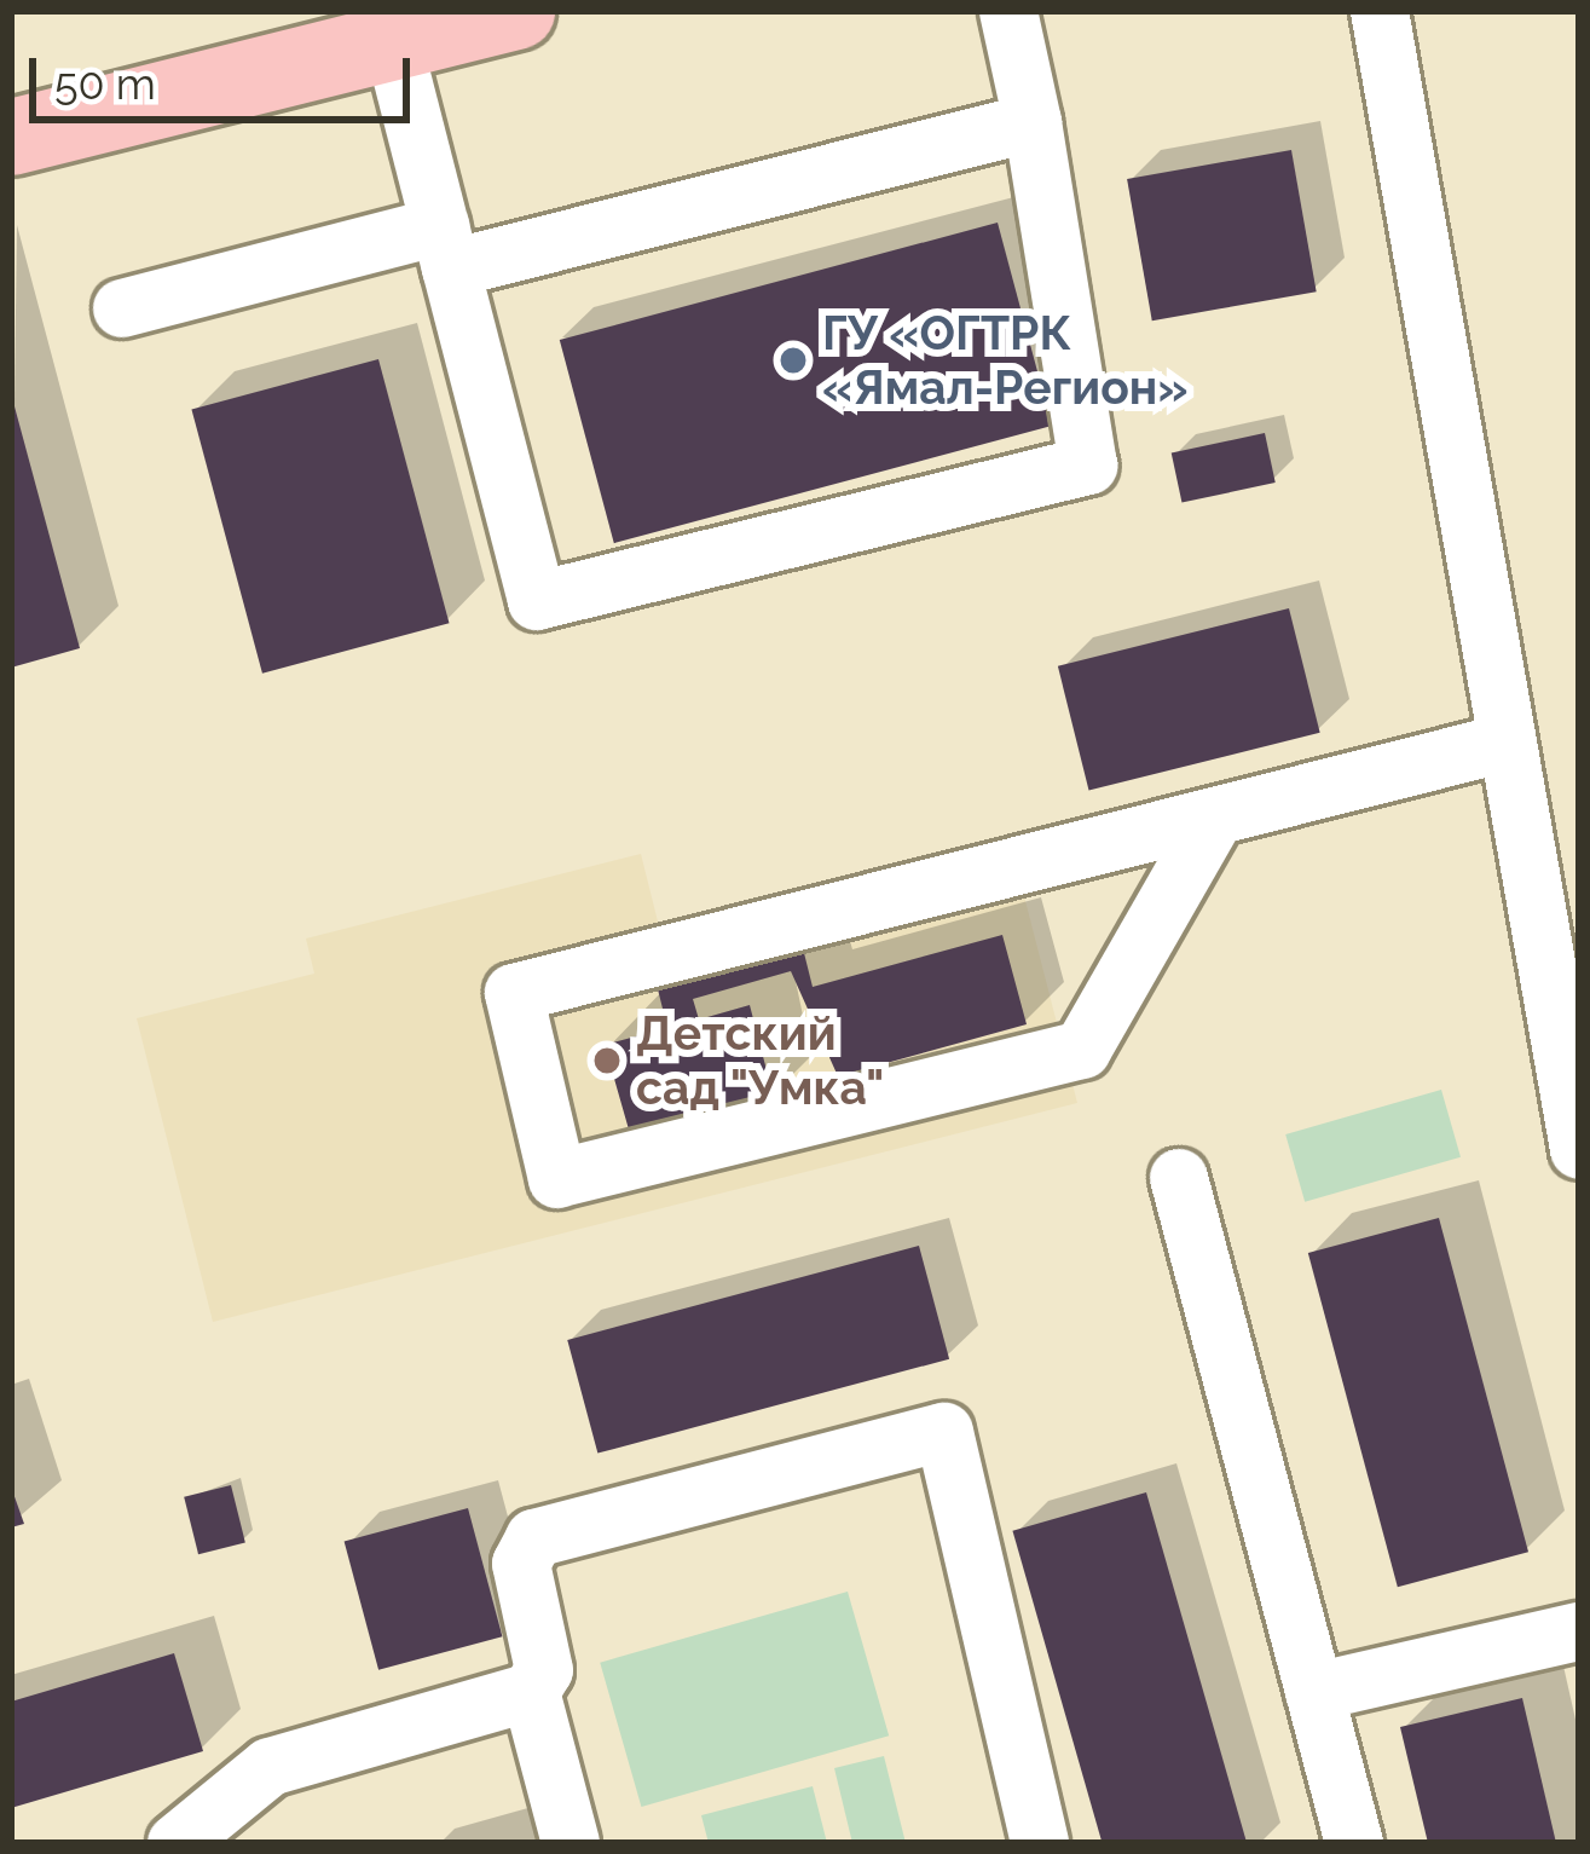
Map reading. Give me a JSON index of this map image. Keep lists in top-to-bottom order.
{
  "places": ["ГУ «ОГТРК «Ямал-Регион»", "Детский сад \"Умка\""],
  "scale_bar": "50 m"
}
